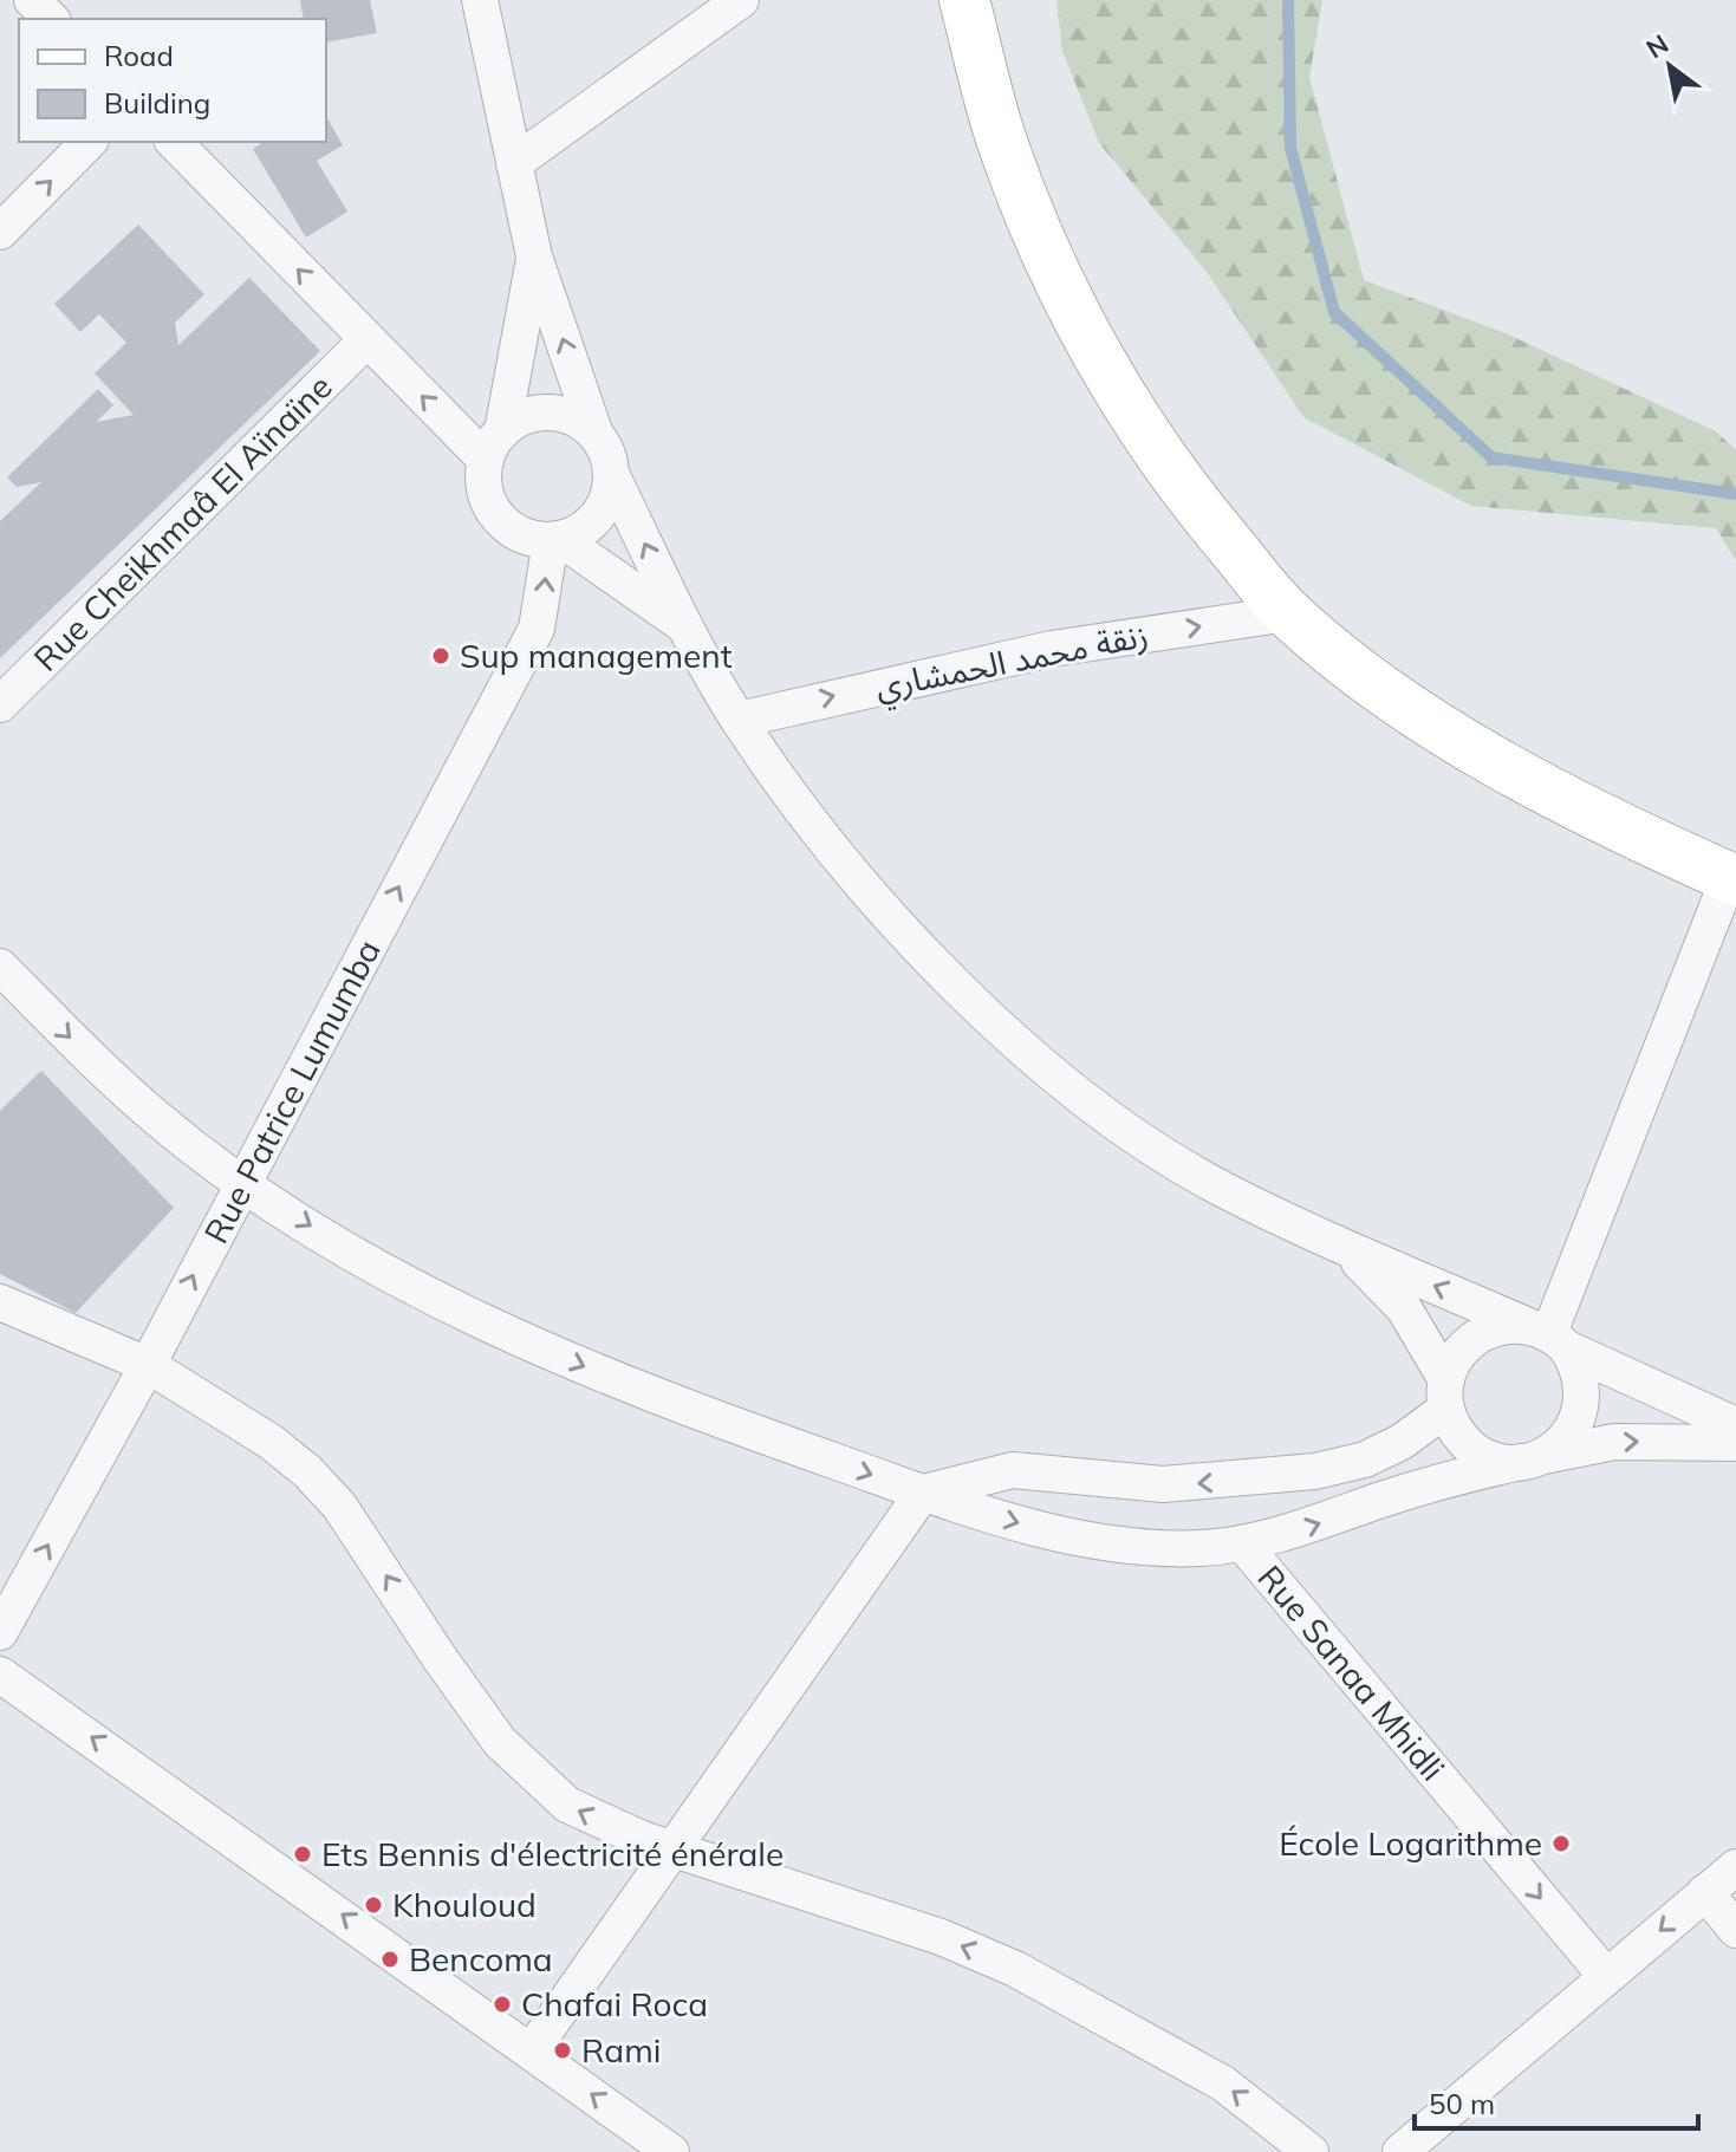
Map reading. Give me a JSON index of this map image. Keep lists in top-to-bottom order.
{
  "streets": {
    "street": [
      "Rue Cheikhmaâ El Aïnaïne",
      "زنقة محمد الحمشاري",
      "Rue Patrice Lumumba",
      "Rue Sanaa Mhidli"
    ]
  },
  "one_way": ["زنقة محمد الحمشاري", "Rue Patrice Lumumba", "Rue Sanaa Mhidli"],
  "places": [
    "Sup management",
    "École Logarithme",
    "Ets Bennis d'électricité énérale",
    "Khouloud",
    "Bencoma",
    "Chafai Roca",
    "Rami"
  ],
  "legend": ["Road", "Building"],
  "scale_bar": "50 m",
  "north": "top left"
}
